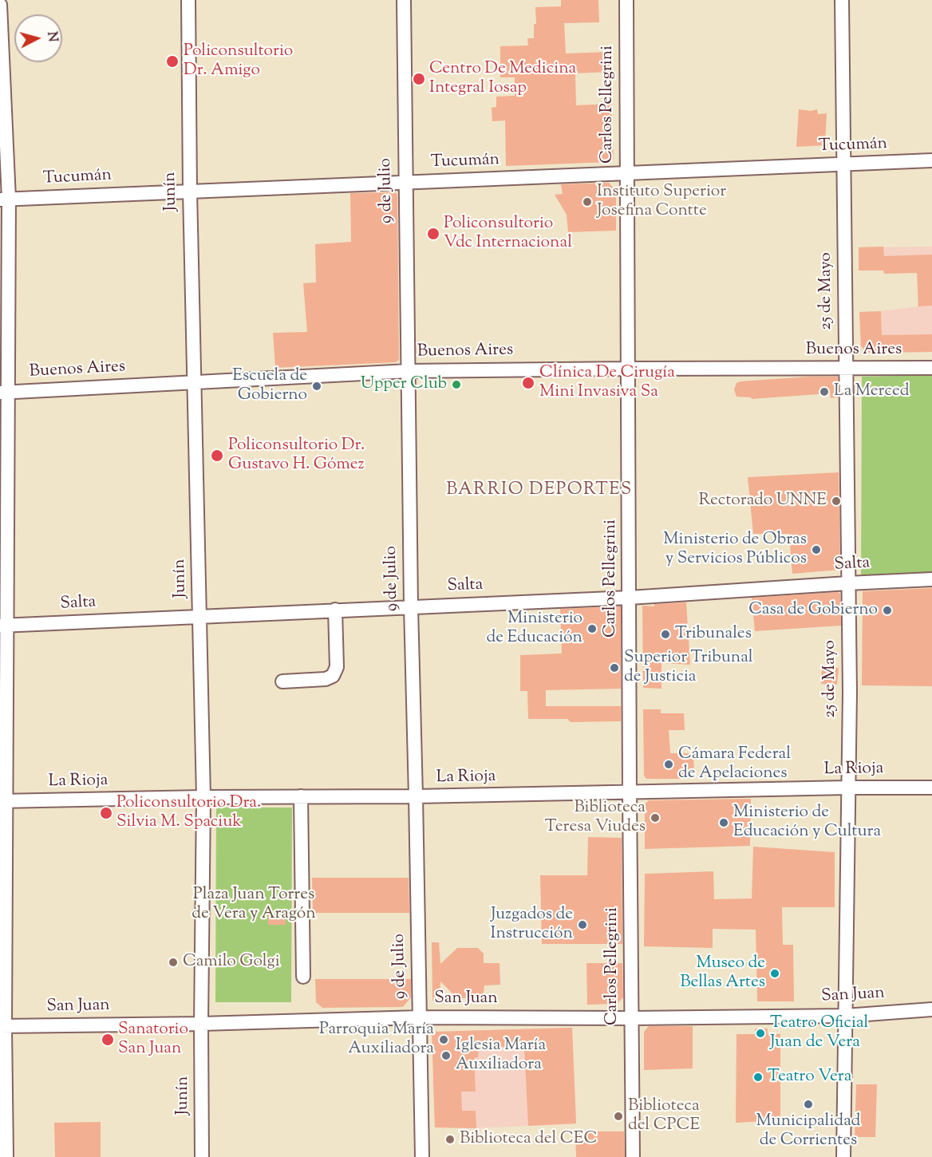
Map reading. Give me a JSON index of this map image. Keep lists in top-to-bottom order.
{
  "streets": {
    "street": [
      "Carlos Pellegrini",
      "Tucumán",
      "9 de Julio",
      "Junín",
      "25 de Mayo",
      "Buenos Aires",
      "Salta",
      "La Rioja",
      "San Juan"
    ]
  },
  "crossings": [
    ["Carlos Pellegrini", "Tucumán"],
    ["Carlos Pellegrini", "Buenos Aires"],
    ["Carlos Pellegrini", "Salta"],
    ["Carlos Pellegrini", "La Rioja"],
    ["Carlos Pellegrini", "San Juan"],
    ["Tucumán", "9 de Julio"],
    ["Tucumán", "Junín"],
    ["Tucumán", "25 de Mayo"],
    ["9 de Julio", "Buenos Aires"],
    ["9 de Julio", "Salta"],
    ["9 de Julio", "La Rioja"],
    ["9 de Julio", "San Juan"],
    ["Junín", "Buenos Aires"],
    ["Junín", "Salta"],
    ["Junín", "La Rioja"],
    ["Junín", "San Juan"],
    ["25 de Mayo", "Buenos Aires"],
    ["25 de Mayo", "Salta"],
    ["25 de Mayo", "La Rioja"],
    ["25 de Mayo", "San Juan"]
  ],
  "districts": ["BARRIO DEPORTES"],
  "parks": ["Plaza Juan Torres de Vera y Aragón"],
  "places": [
    "Policonsultorio Dr. Amigo",
    "Centro De Medicina Integral Iosap",
    "Instituto Superior Josefina Contte",
    "Policonsultorio Vdc Internacional",
    "Clínica De Cirugía Mini Invasiva Sa",
    "Upper Club",
    "Escuela de Gobierno",
    "La Merced",
    "Policonsultorio Dr. Gustavo H. Gómez",
    "Rectorado UNNE",
    "Ministerio de Obras y Servicios Públicos",
    "Casa de Gobierno",
    "Ministerio de Educación",
    "Tribunales",
    "Superior Tribunal de Justicia",
    "Cámara Federal de Apelaciones",
    "Policonsultorio Dra. Silvia M. Spaciuk",
    "Biblioteca Teresa Viudes",
    "Ministerio de Educación y Cultura",
    "Juzgados de Instrucción",
    "Camilo Golgi",
    "Museo de Bellas Artes",
    "Teatro Oficial Juan de Vera",
    "Sanatorio San Juan",
    "Parroquia María Auxiliadora",
    "Iglesia María Auxiliadora",
    "Teatro Vera",
    "Municipalidad de Corrientes",
    "Biblioteca del CPCE",
    "Biblioteca del CEC"
  ],
  "north": "right"
}
